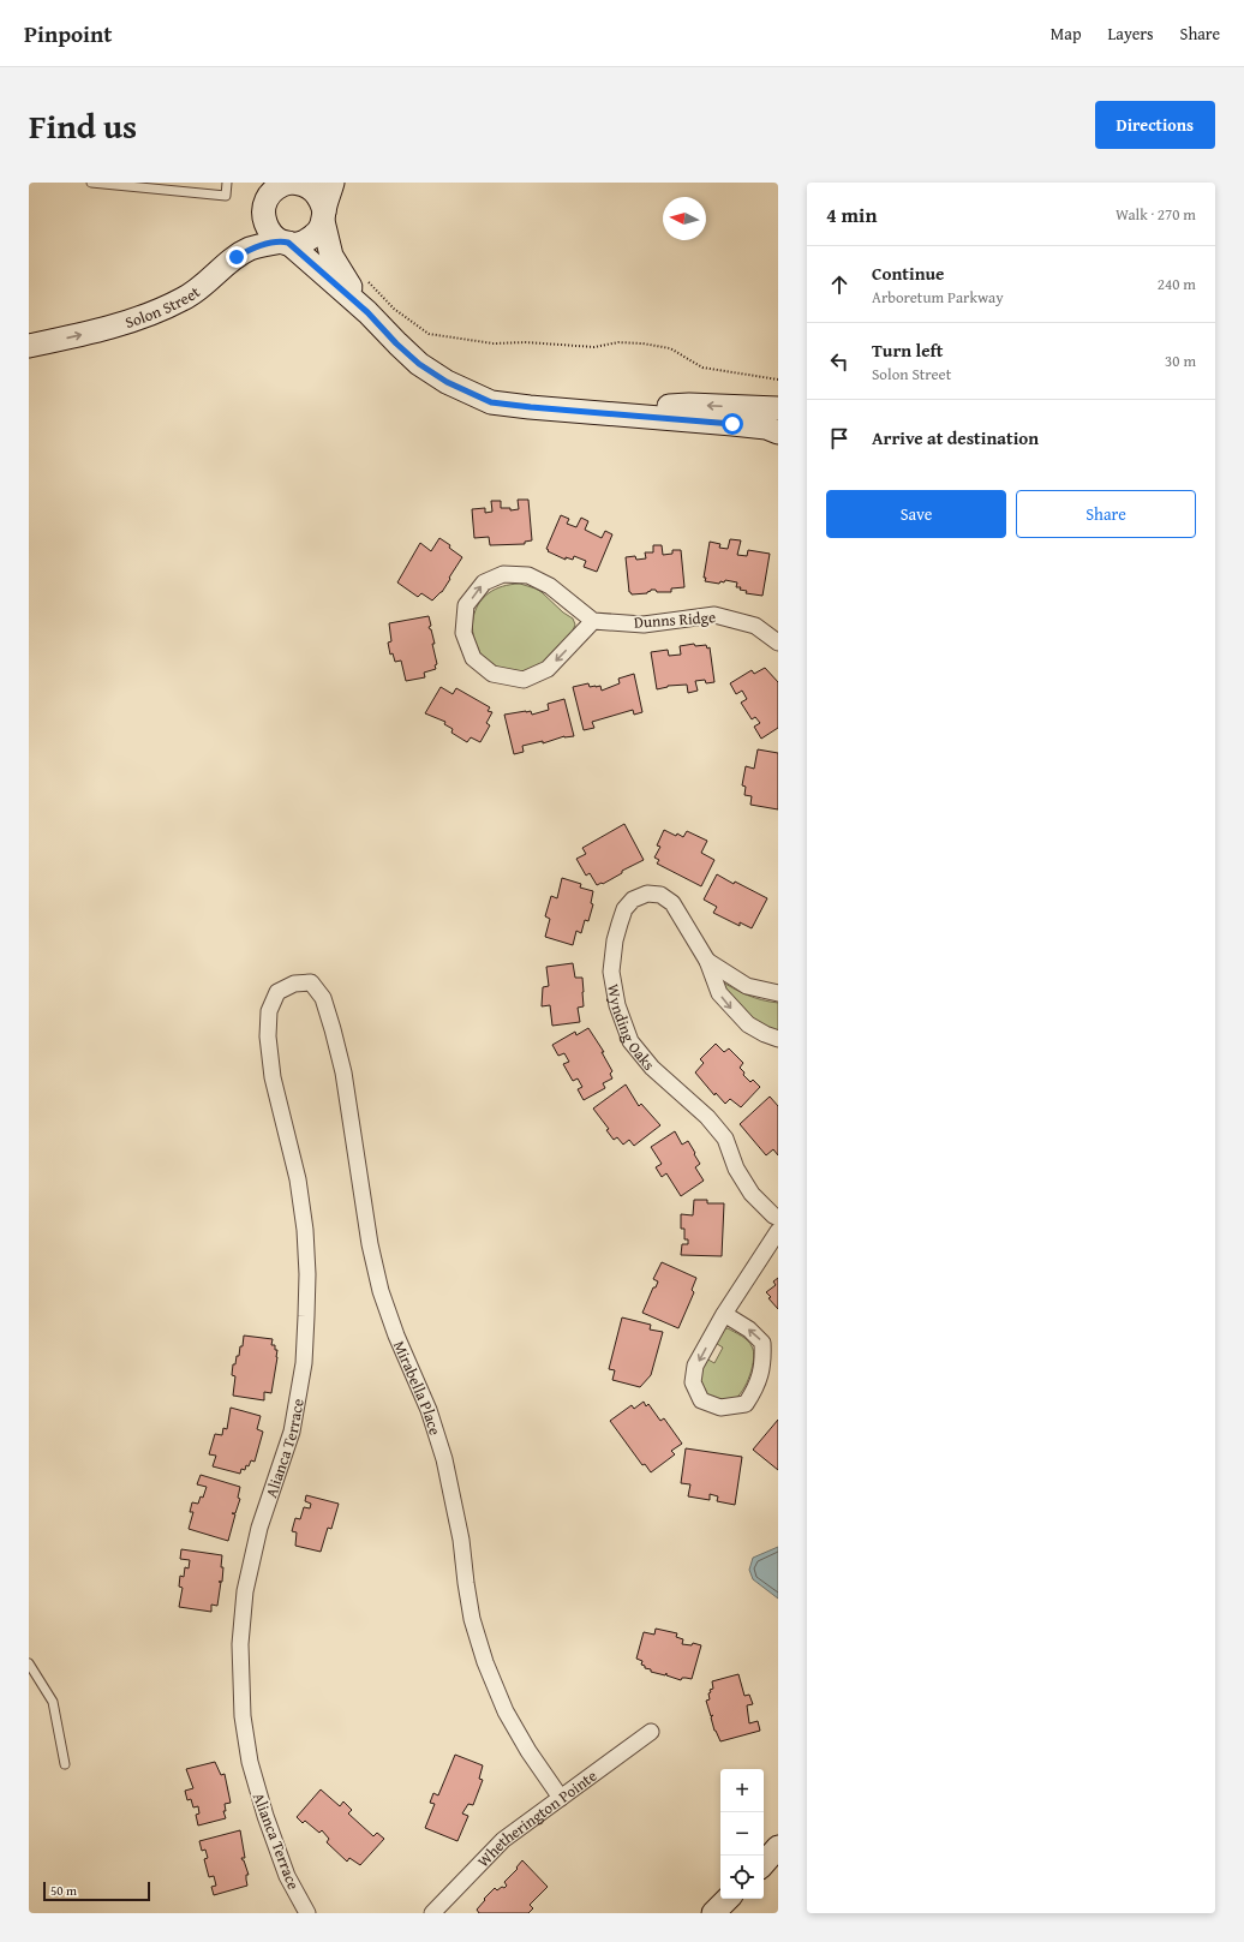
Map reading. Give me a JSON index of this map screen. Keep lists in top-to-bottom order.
{
  "streets": {
    "street": [
      "Solon Street",
      "Dunns Ridge",
      "Wynding Oaks",
      "Mirabella Place",
      "Alianca Terrace",
      "Whetherington Pointe"
    ]
  },
  "crossings": [
    ["Mirabella Place", "Alianca Terrace"],
    ["Mirabella Place", "Whetherington Pointe"]
  ],
  "one_way": ["Solon Street"],
  "scale_bar": "50 m",
  "north": "left",
  "page": {
    "header": "Pinpoint",
    "nav": ["Map", "Layers", "Share"],
    "title": "Find us",
    "buttons": [
      "Directions",
      ["Save", "Share"]
    ],
    "heading": ["4 min", "Walk · 270 m"],
    "list": [
      ["Continue", "Arboretum Parkway", "240 m"],
      ["Turn left", "Solon Street", "30 m"],
      "Arrive at destination"
    ],
    "map_buttons": ["+", "−"],
    "scale": "50 m"
  }
}
